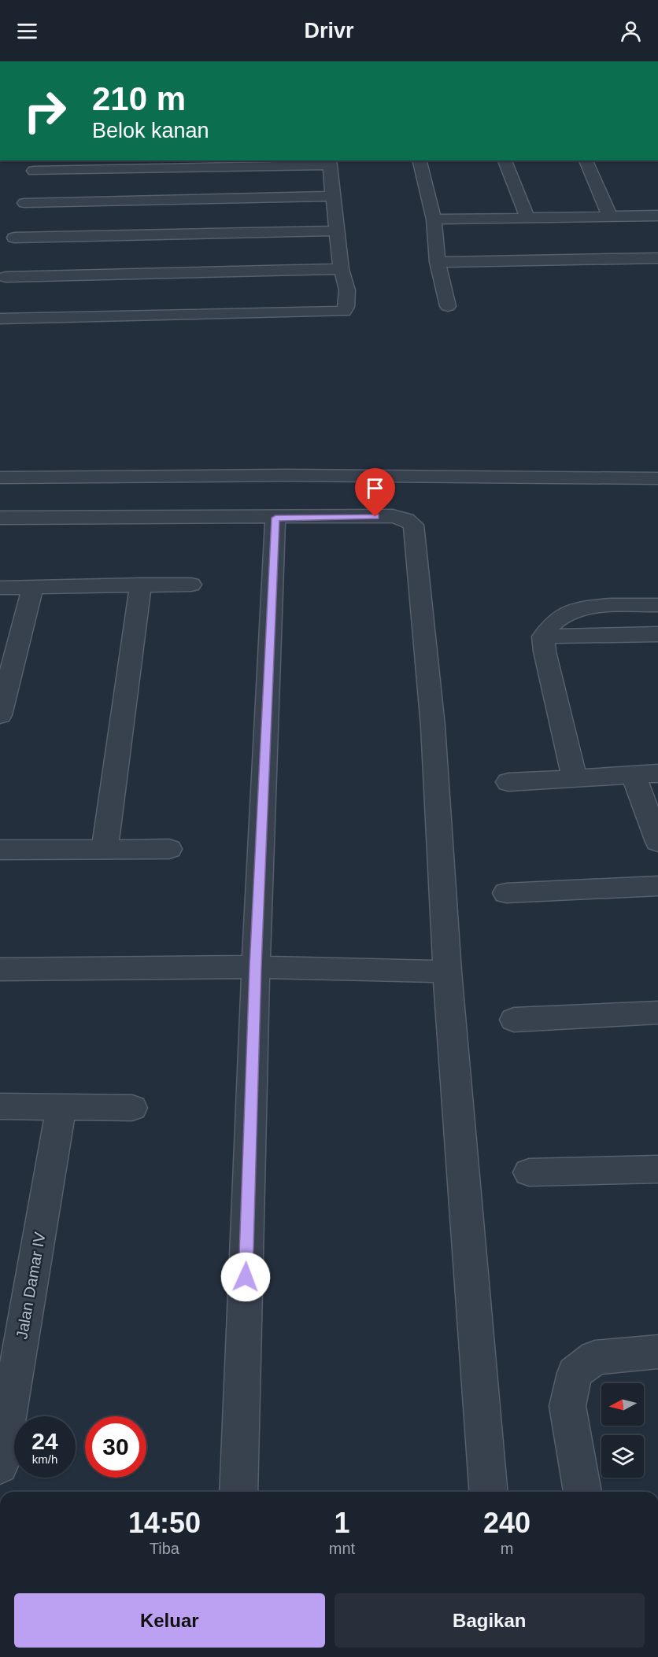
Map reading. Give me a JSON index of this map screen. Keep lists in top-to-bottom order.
{
  "streets": {
    "street": ["Jalan Damar IV"]
  },
  "north": "left",
  "page": {
    "header": "Drivr",
    "turn": ["210 m", "Belok kanan"],
    "speed": "24 km/h",
    "limit": "30",
    "eta": [
      "14:50",
      "Tiba",
      "1",
      "mnt",
      "240",
      "m"
    ],
    "buttons": ["Keluar", "Bagikan"]
  }
}
